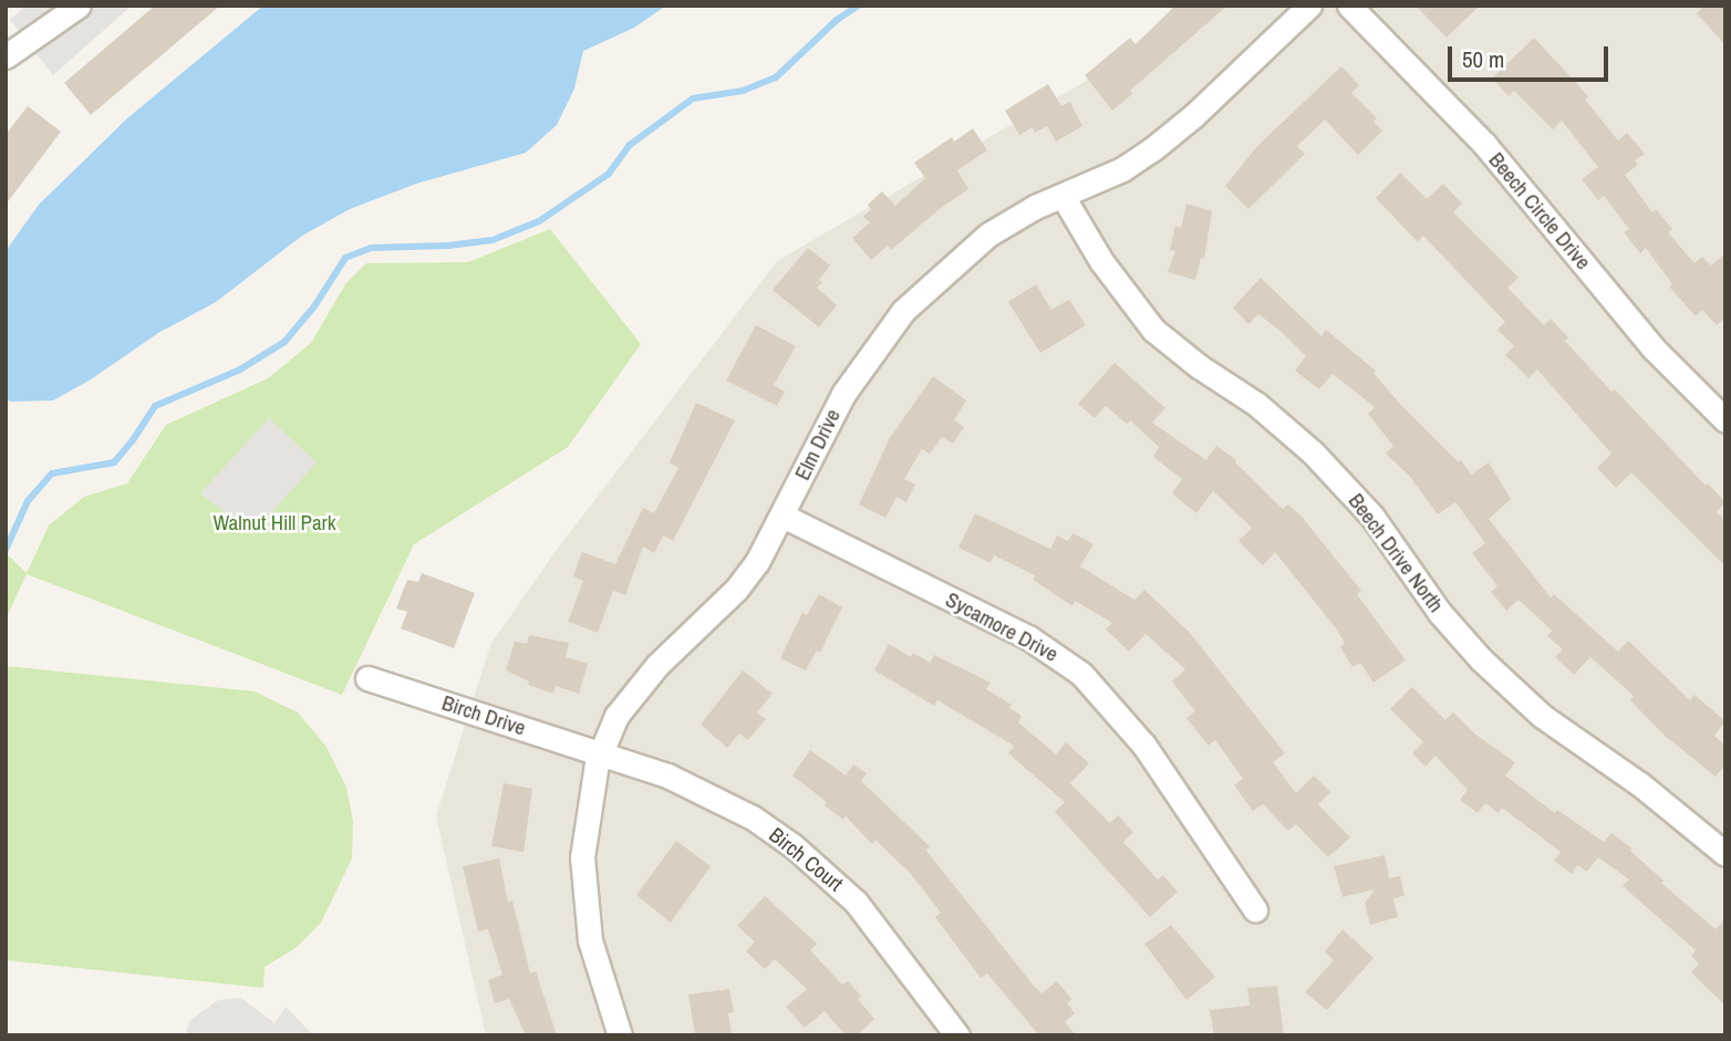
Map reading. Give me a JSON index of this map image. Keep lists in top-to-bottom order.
{
  "streets": {
    "street": [
      "Beech Circle Drive",
      "Elm Drive",
      "Beech Drive North",
      "Sycamore Drive",
      "Birch Drive",
      "Birch Court"
    ]
  },
  "crossings": [
    ["Elm Drive", "Beech Drive North"],
    ["Elm Drive", "Sycamore Drive"],
    ["Elm Drive", "Birch Drive"],
    ["Elm Drive", "Birch Court"],
    ["Birch Drive", "Birch Court"]
  ],
  "parks": ["Walnut Hill Park"],
  "scale_bar": "50 m"
}
